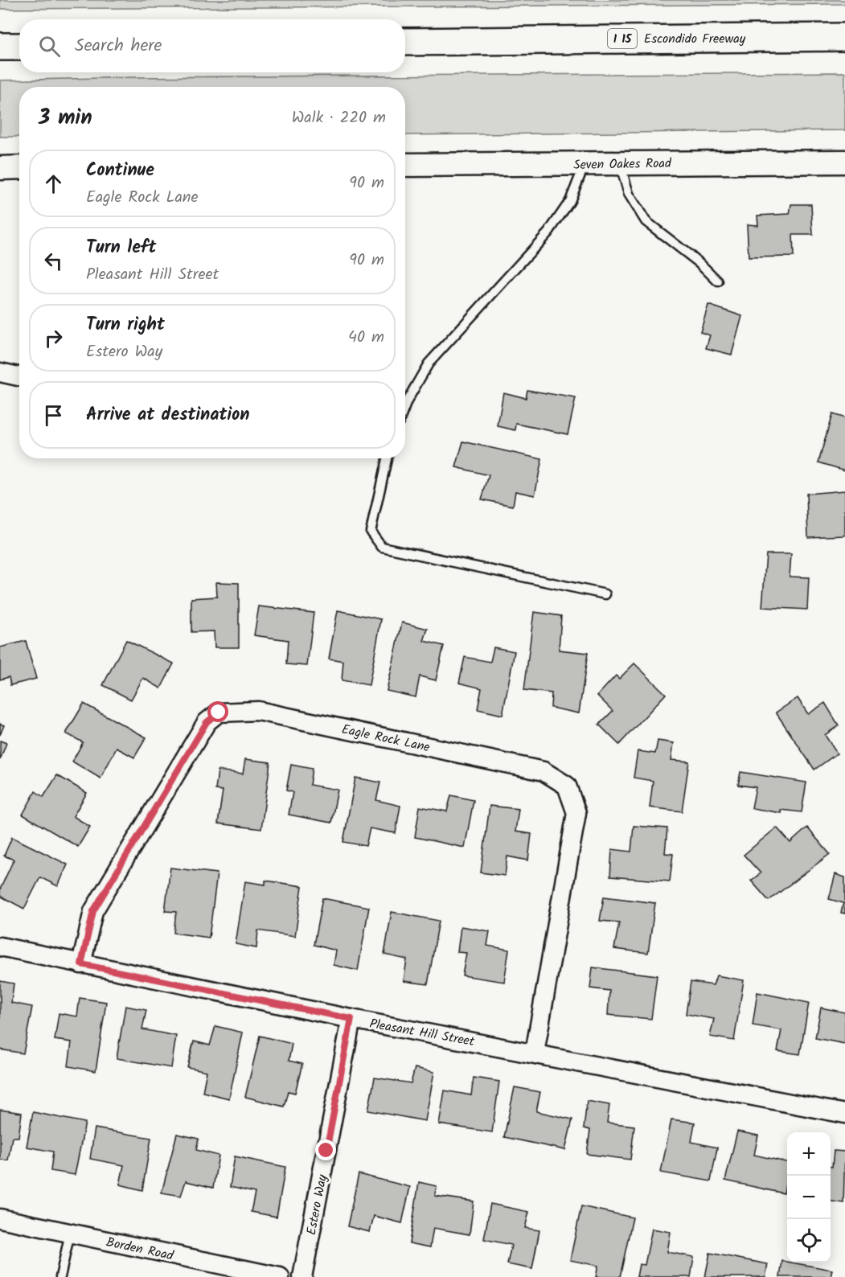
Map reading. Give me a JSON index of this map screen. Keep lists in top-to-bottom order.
{
  "streets": {
    "highway": ["Escondido Freeway", "I 15"],
    "street": [
      "Seven Oakes Road",
      "Eagle Rock Lane",
      "Pleasant Hill Street",
      "Estero Way",
      "Borden Road"
    ]
  },
  "crossings": [
    ["Eagle Rock Lane", "Pleasant Hill Street"],
    ["Pleasant Hill Street", "Estero Way"]
  ],
  "page": {
    "search": "Search here",
    "heading": ["3 min", "Walk · 220 m"],
    "list": [
      ["Continue", "Eagle Rock Lane", "90 m"],
      ["Turn left", "Pleasant Hill Street", "90 m"],
      ["Turn right", "Estero Way", "40 m"],
      "Arrive at destination"
    ],
    "map_buttons": ["+", "−"]
  }
}
